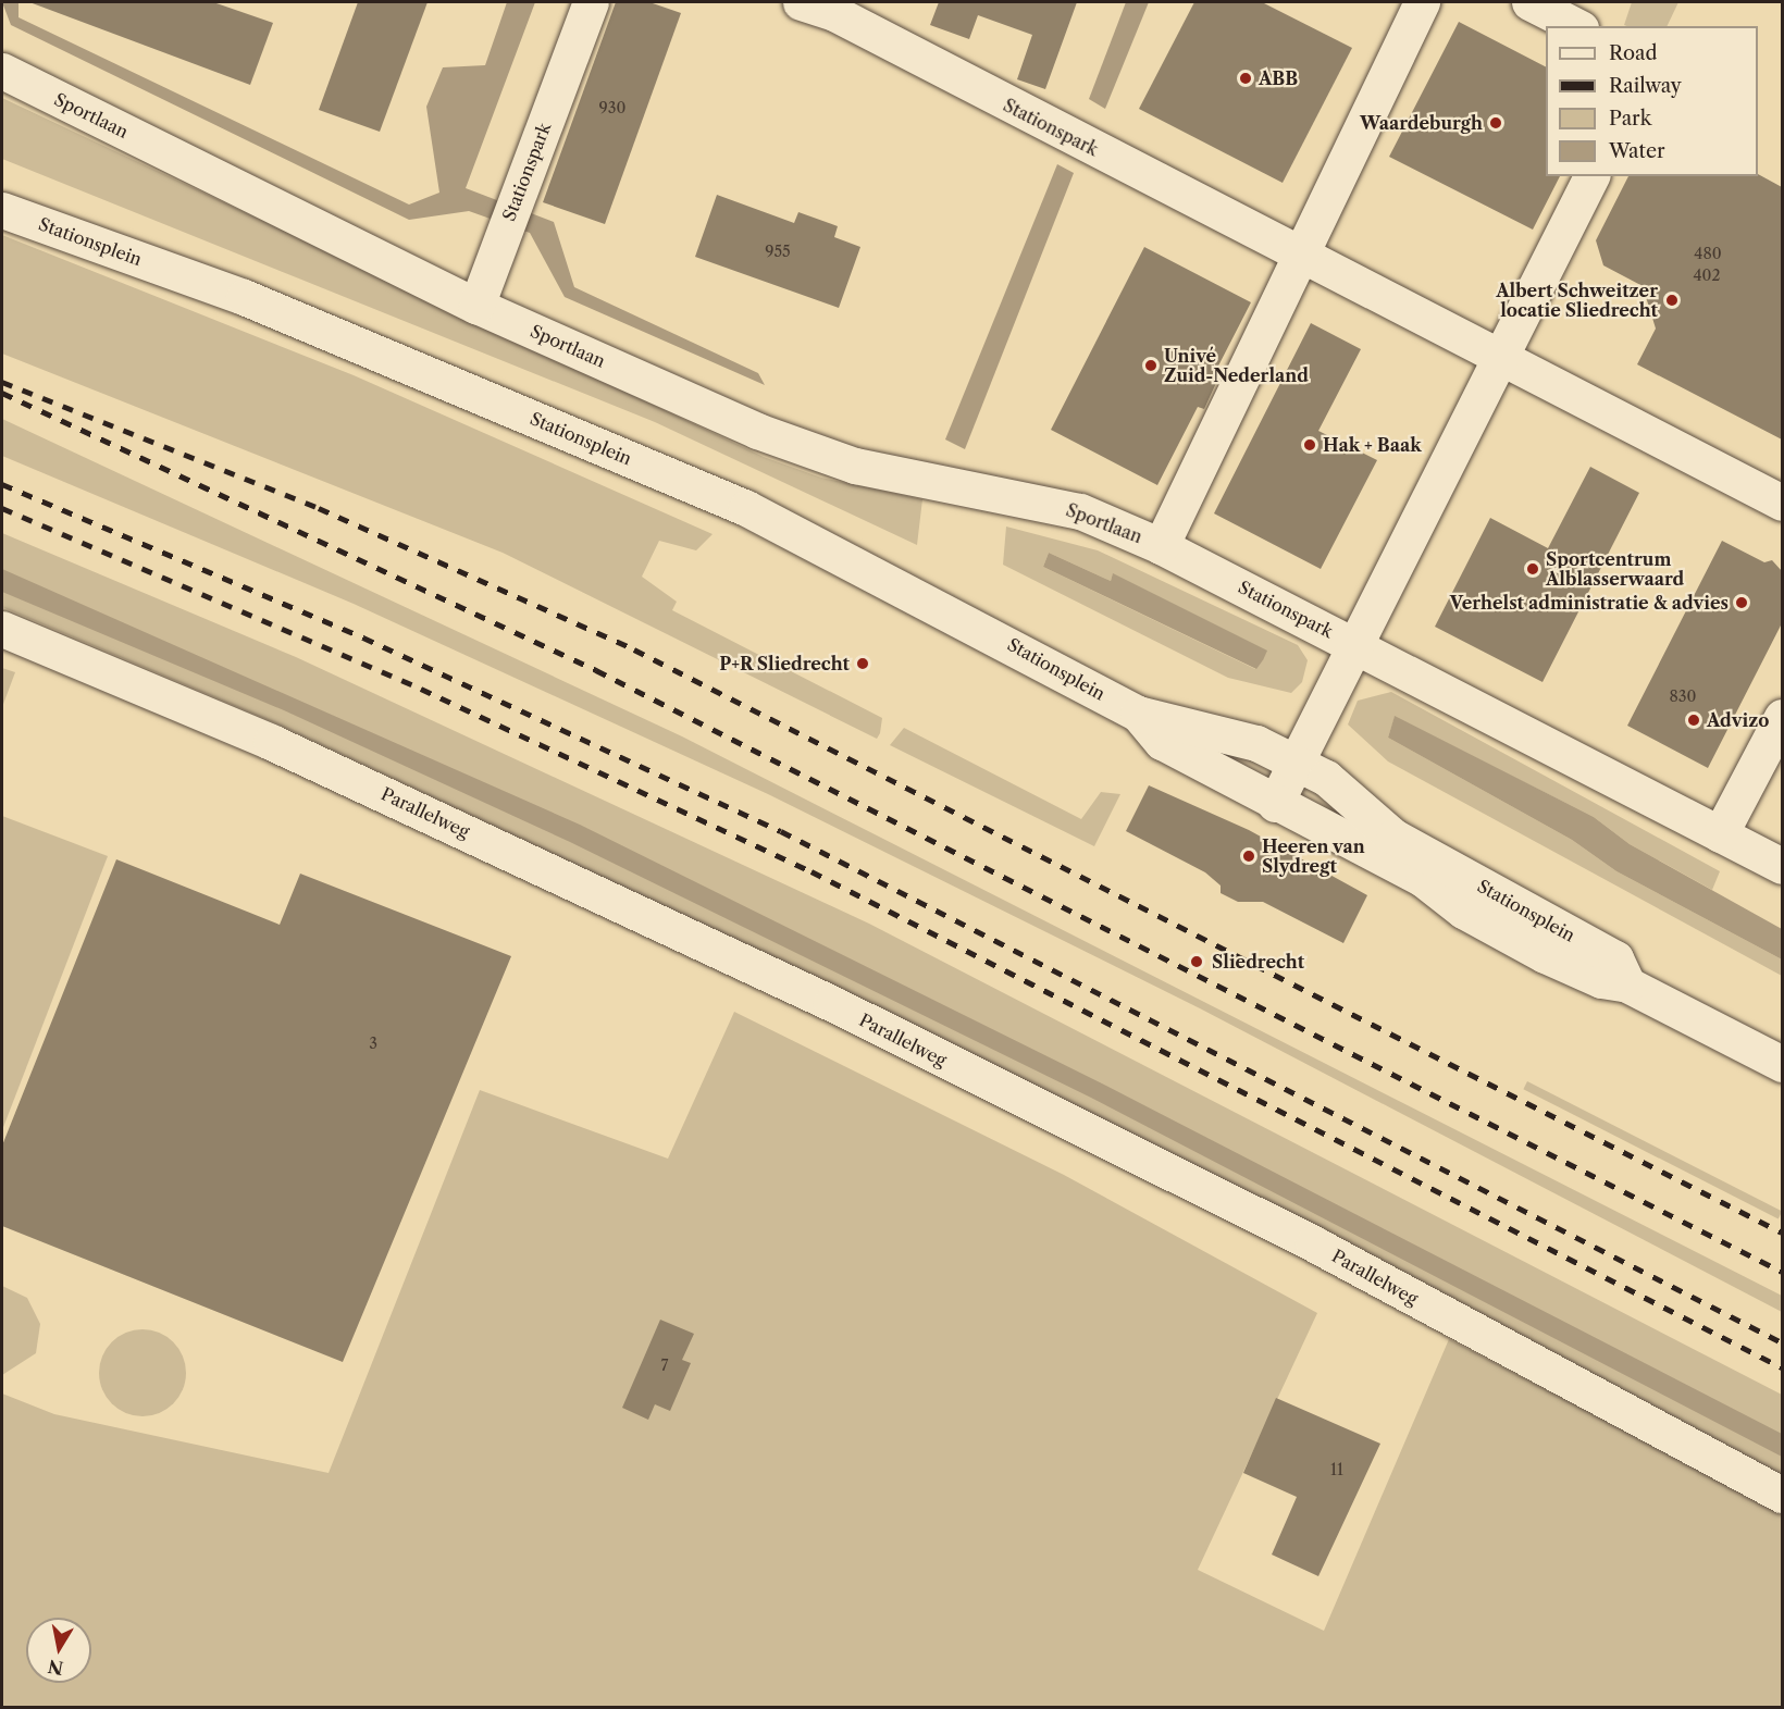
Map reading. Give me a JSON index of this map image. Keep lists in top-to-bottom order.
{
  "streets": {
    "street": [
      "Sportlaan",
      "Stationspark",
      "Stationsplein",
      "Parallelweg"
    ]
  },
  "crossings": [
    ["Sportlaan", "Stationspark"],
    ["Stationspark", "Stationsplein"]
  ],
  "places": [
    "ABB",
    "Waardeburgh",
    "Albert Schweitzer locatie Sliedrecht",
    "Univé Zuid-Nederland",
    "Hak + Baak",
    "Sportcentrum Alblasserwaard",
    "Verhelst administratie & advies",
    "P+R Sliedrecht",
    "Advizo",
    "Heeren van Slydregt",
    "Sliedrecht"
  ],
  "house_numbers": [
    "930",
    "955",
    "480",
    "402",
    "830",
    "3",
    "7",
    "11"
  ],
  "legend": [
    "Road",
    "Railway",
    "Park",
    "Water"
  ],
  "north": "bottom"
}
